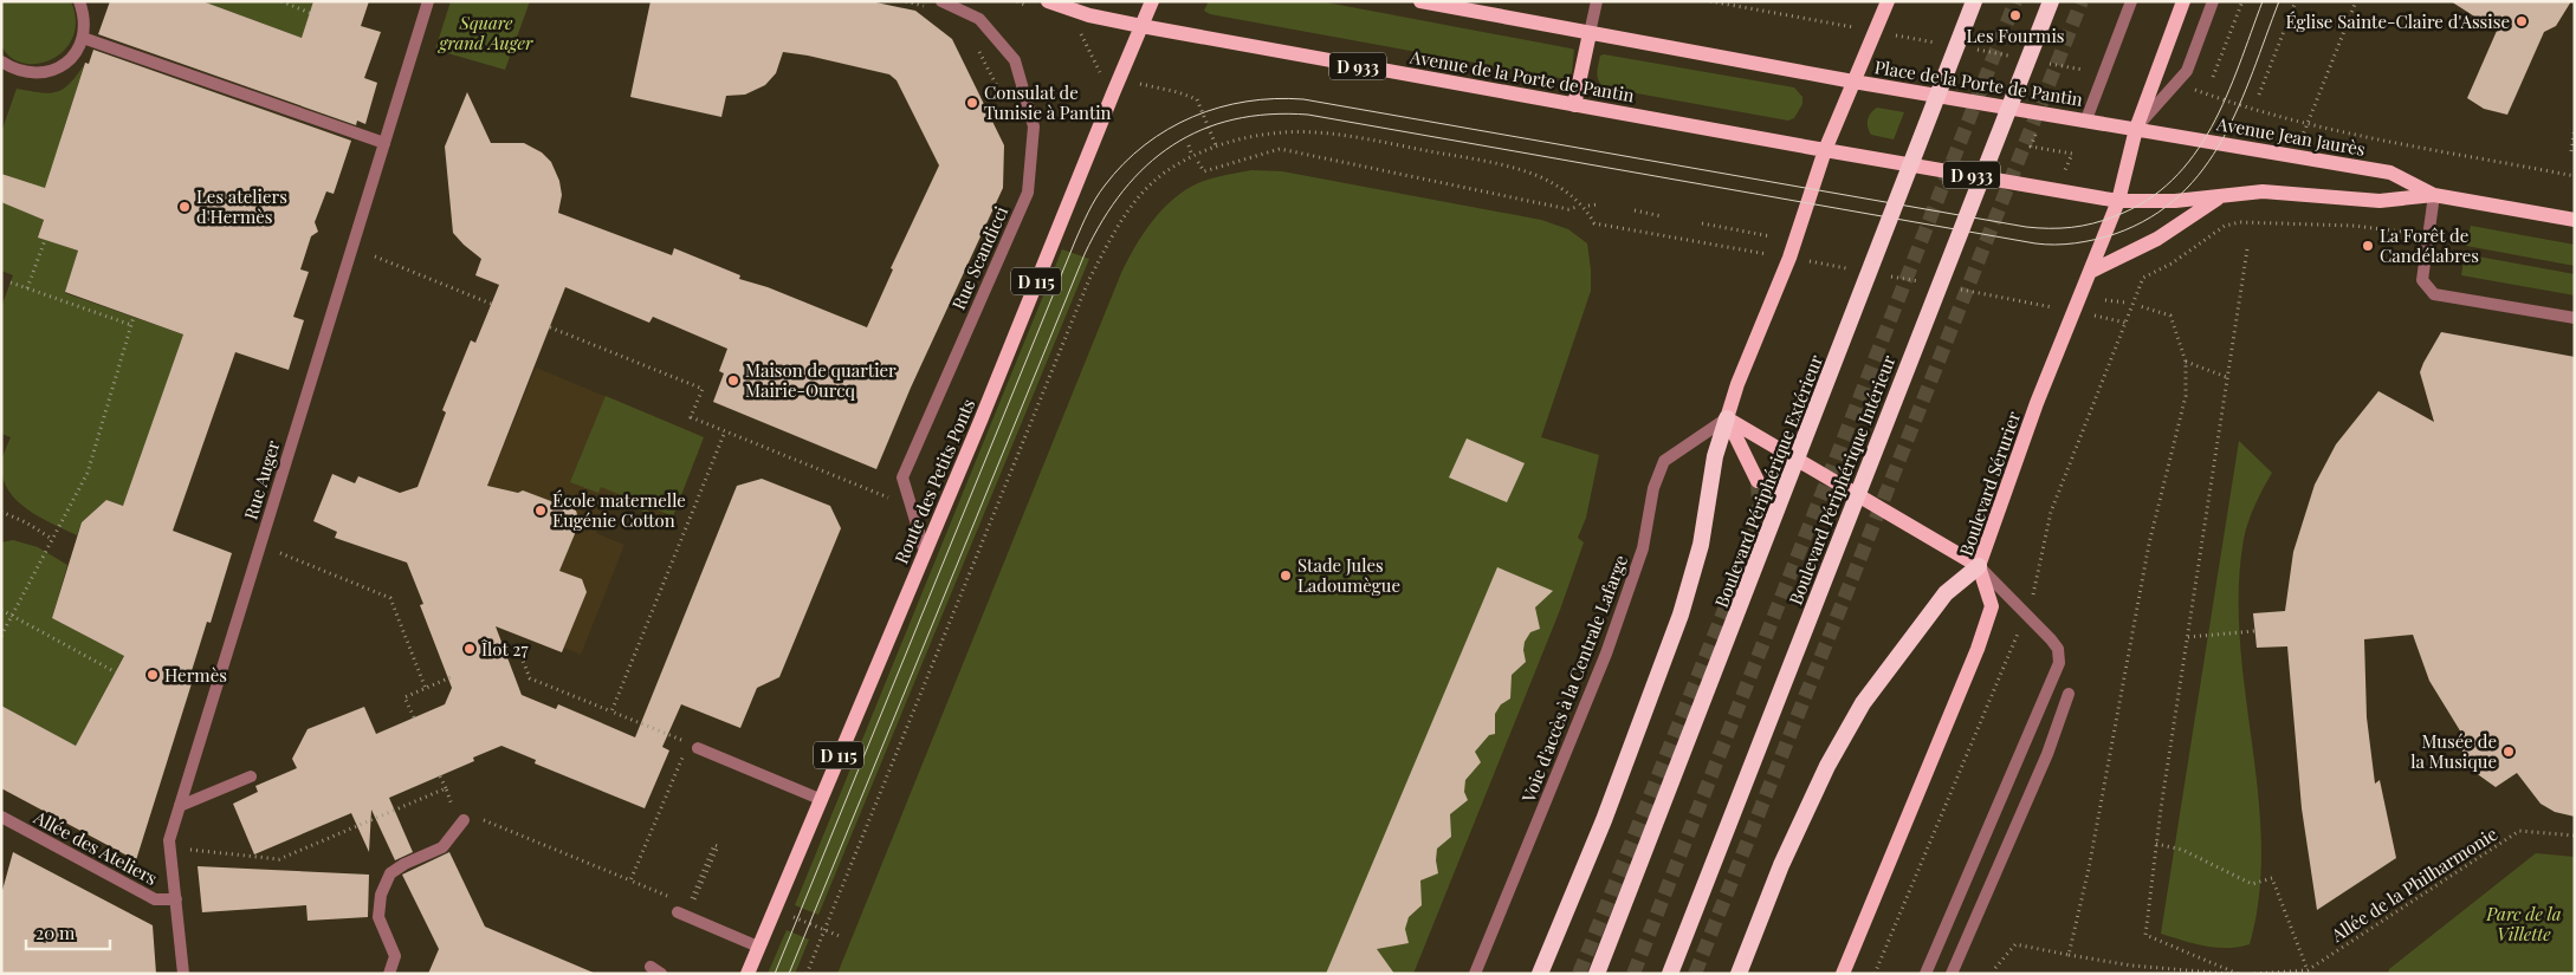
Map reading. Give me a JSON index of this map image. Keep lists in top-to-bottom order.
{
  "streets": {
    "highway": ["Boulevard Périphérique Intérieur", "Boulevard Périphérique Extérieur"],
    "main road": [
      "D 933",
      "Avenue de la Porte de Pantin",
      "Place de la Porte de Pantin",
      "Avenue Jean Jaurès",
      "D 115",
      "Route des Petits Ponts",
      "Boulevard Sérurier"
    ],
    "street": [
      "Rue Scandicci",
      "Rue Auger",
      "Voie d'accès à la Centrale Lafarge",
      "Allée des Ateliers"
    ],
    "path": ["Allée de la Philharmonie"]
  },
  "crossings": [
    ["D 933", "Avenue de la Porte de Pantin"],
    ["D 933", "Place de la Porte de Pantin"],
    ["D 933", "Route des Petits Ponts"],
    ["D 933", "Boulevard Sérurier"],
    ["Avenue de la Porte de Pantin", "Place de la Porte de Pantin"],
    ["Avenue de la Porte de Pantin", "Route des Petits Ponts"],
    ["Place de la Porte de Pantin", "Avenue Jean Jaurès"],
    ["Place de la Porte de Pantin", "Boulevard Sérurier"],
    ["Place de la Porte de Pantin", "Voie d'accès à la Centrale Lafarge"],
    ["Avenue Jean Jaurès", "Boulevard Sérurier"],
    ["Rue Scandicci", "Route des Petits Ponts"],
    ["Rue Auger", "Allée des Ateliers"]
  ],
  "parks": ["Square grand Auger", "Parc de la Villette"],
  "places": [
    "Les Fourmis",
    "Église Sainte-Claire d'Assise",
    "Consulat de Tunisie à Pantin",
    "Les ateliers d'Hermès",
    "La Forêt de Candélabres",
    "Maison de quartier Mairie-Ourcq",
    "École maternelle Eugénie Cotton",
    "Stade Jules Ladoumègue",
    "Îlot 27",
    "Hermès",
    "Musée de la Musique"
  ],
  "scale_bar": "20 m"
}
